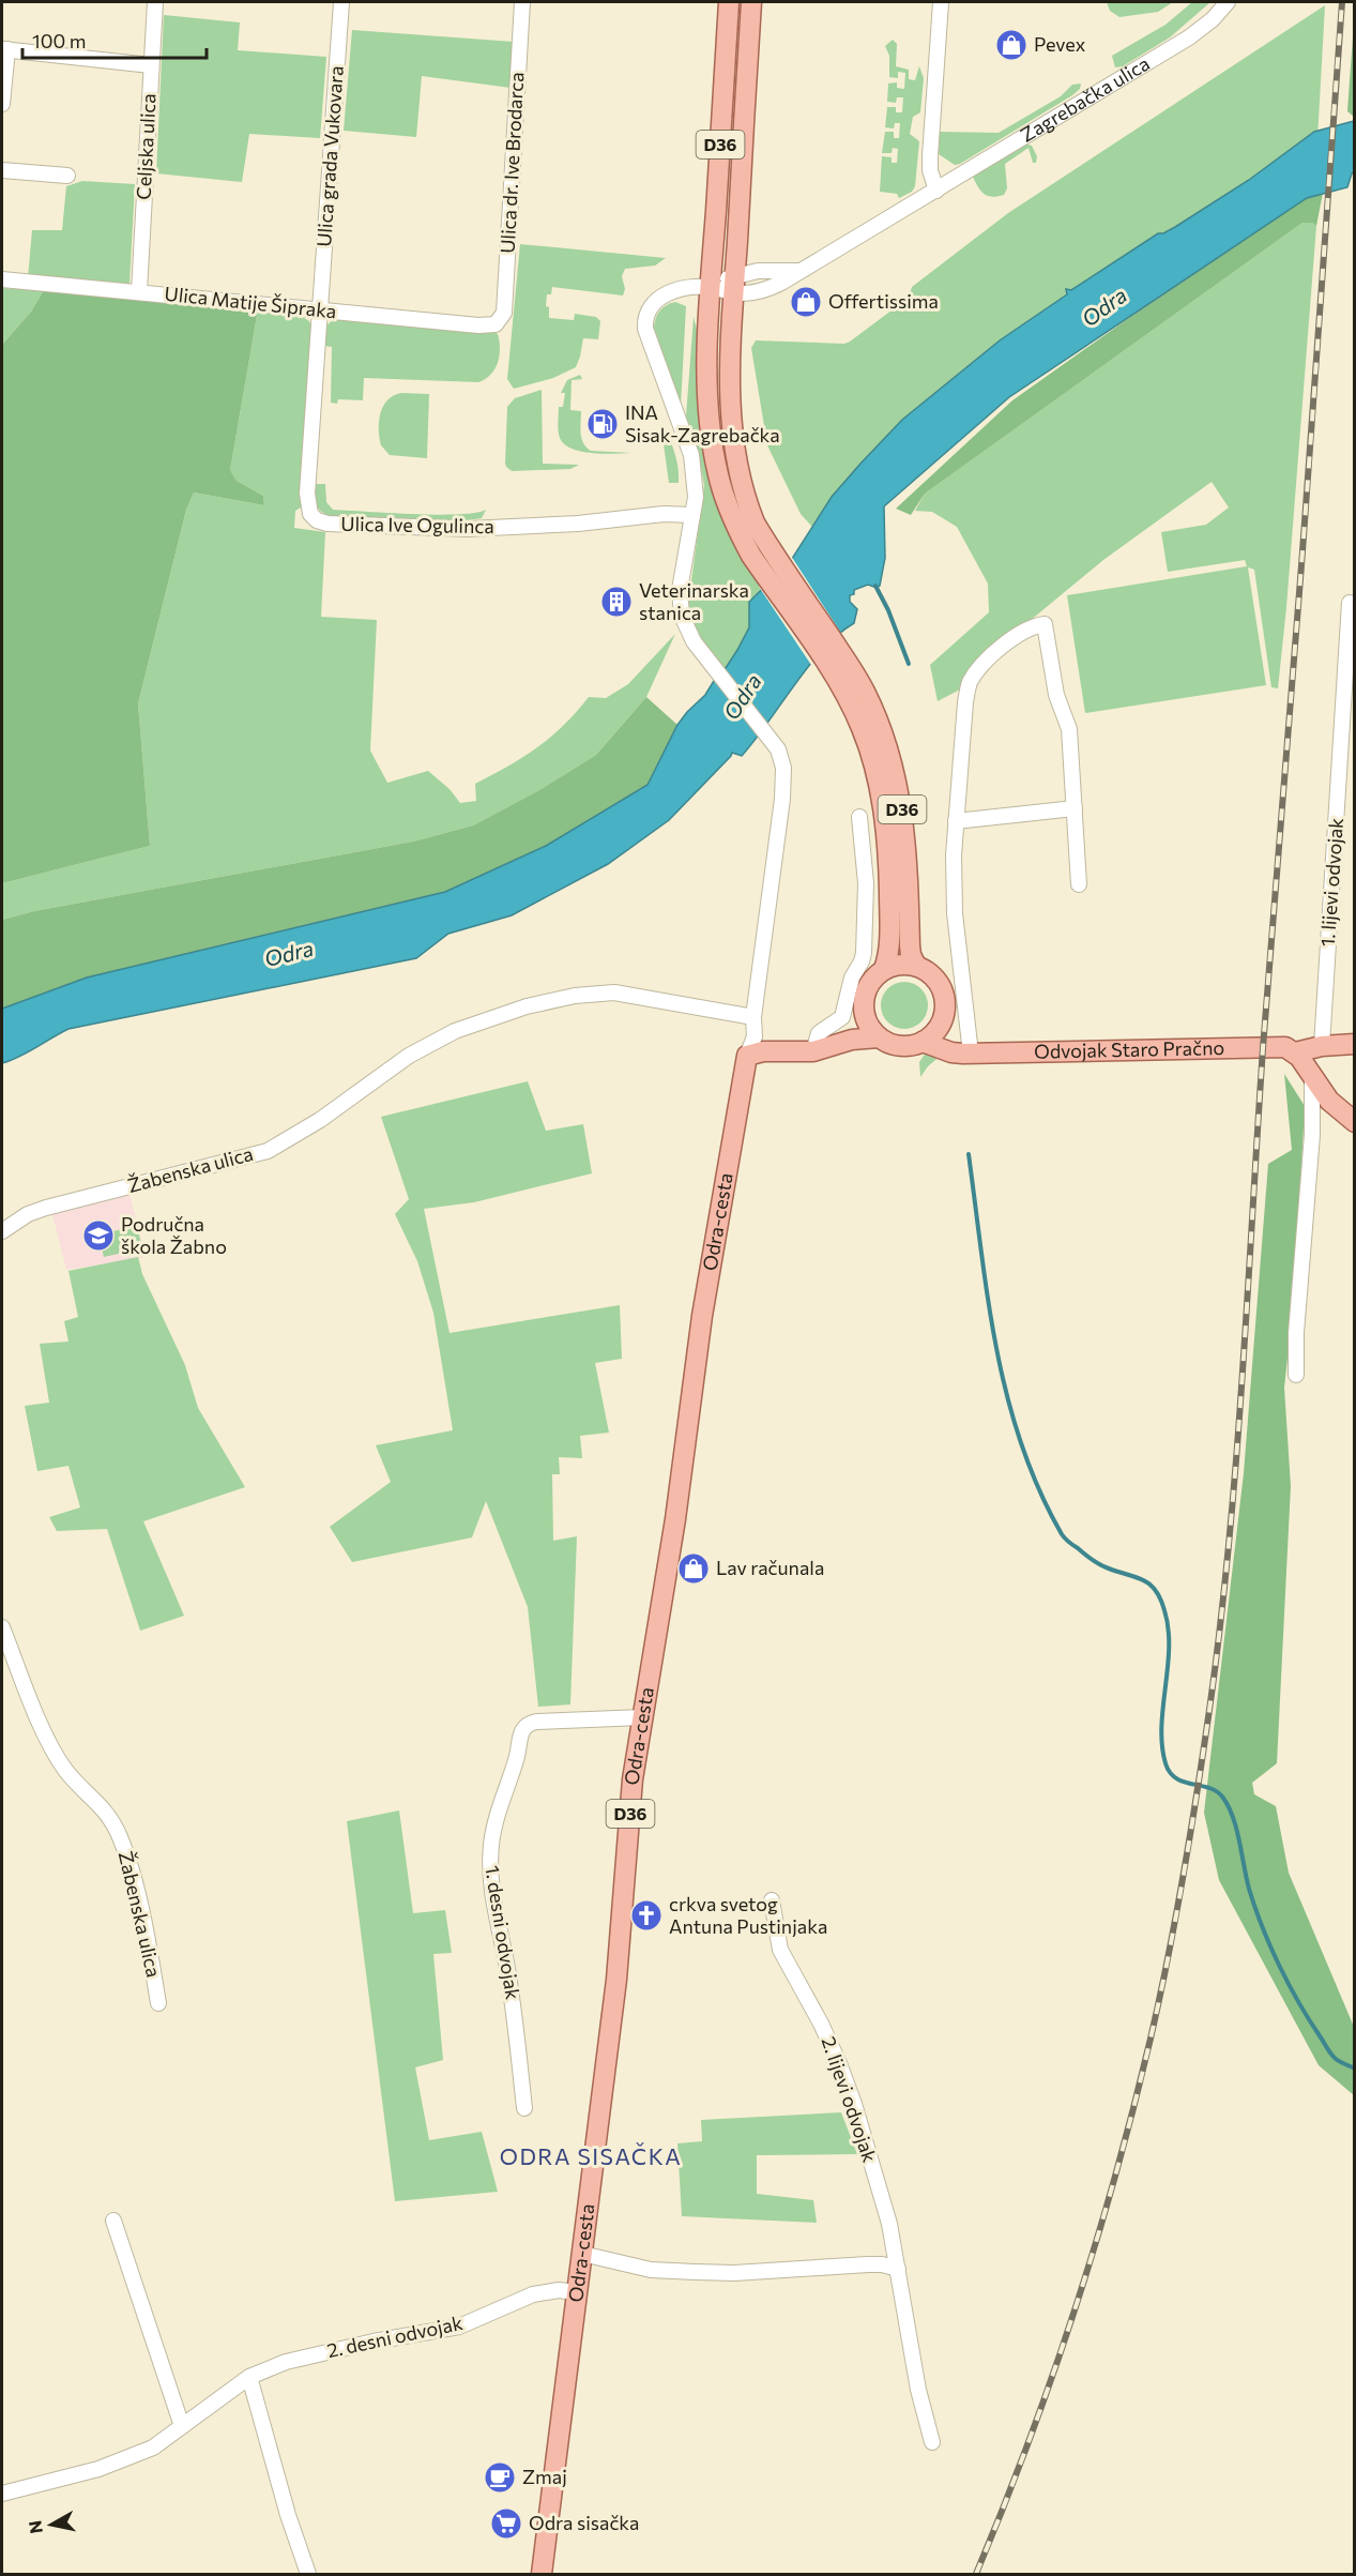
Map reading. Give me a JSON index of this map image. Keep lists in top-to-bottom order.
{
  "streets": {
    "main road": ["D36", "Odvojak Staro Pračno", "Odra-cesta"],
    "street": [
      "Zagrebačka ulica",
      "Celjska ulica",
      "Ulica grada Vukovara",
      "Ulica dr. Ive Brodarca",
      "Ulica Matije Šipraka",
      "Ulica Ive Ogulinca",
      "1. lijevi odvojak",
      "Žabenska ulica",
      "1. desni odvojak",
      "2. lijevi odvojak",
      "2. desni odvojak"
    ]
  },
  "crossings": [
    ["Zagrebačka ulica", "D36"],
    ["Zagrebačka ulica", "Ulica Ive Ogulinca"],
    ["Zagrebačka ulica", "Odra-cesta"],
    ["D36", "Odvojak Staro Pračno"],
    ["D36", "Odra-cesta"],
    ["Celjska ulica", "Ulica Matije Šipraka"],
    ["Ulica grada Vukovara", "Ulica Matije Šipraka"],
    ["Ulica grada Vukovara", "Ulica Ive Ogulinca"],
    ["Ulica dr. Ive Brodarca", "Ulica Matije Šipraka"],
    ["Ulica Matije Šipraka", "Ulica Ive Ogulinca"],
    ["Žabenska ulica", "Odra-cesta"],
    ["Odra-cesta", "1. desni odvojak"],
    ["Odra-cesta", "2. desni odvojak"]
  ],
  "districts": ["ODRA SISAČKA"],
  "water": ["Odra"],
  "places": {
    "shop": ["Pevex", "Offertissima", "Lav računala"],
    "fuel station": ["INA Sisak-Zagrebačka"],
    "building": ["Veterinarska stanica"],
    "school or university": ["Područna škola Žabno"],
    "church": ["crkva svetog Antuna Pustinjaka"],
    "cafe": ["Zmaj"],
    "supermarket": ["Odra sisačka"]
  },
  "scale_bar": "100 m",
  "north": "left"
}
